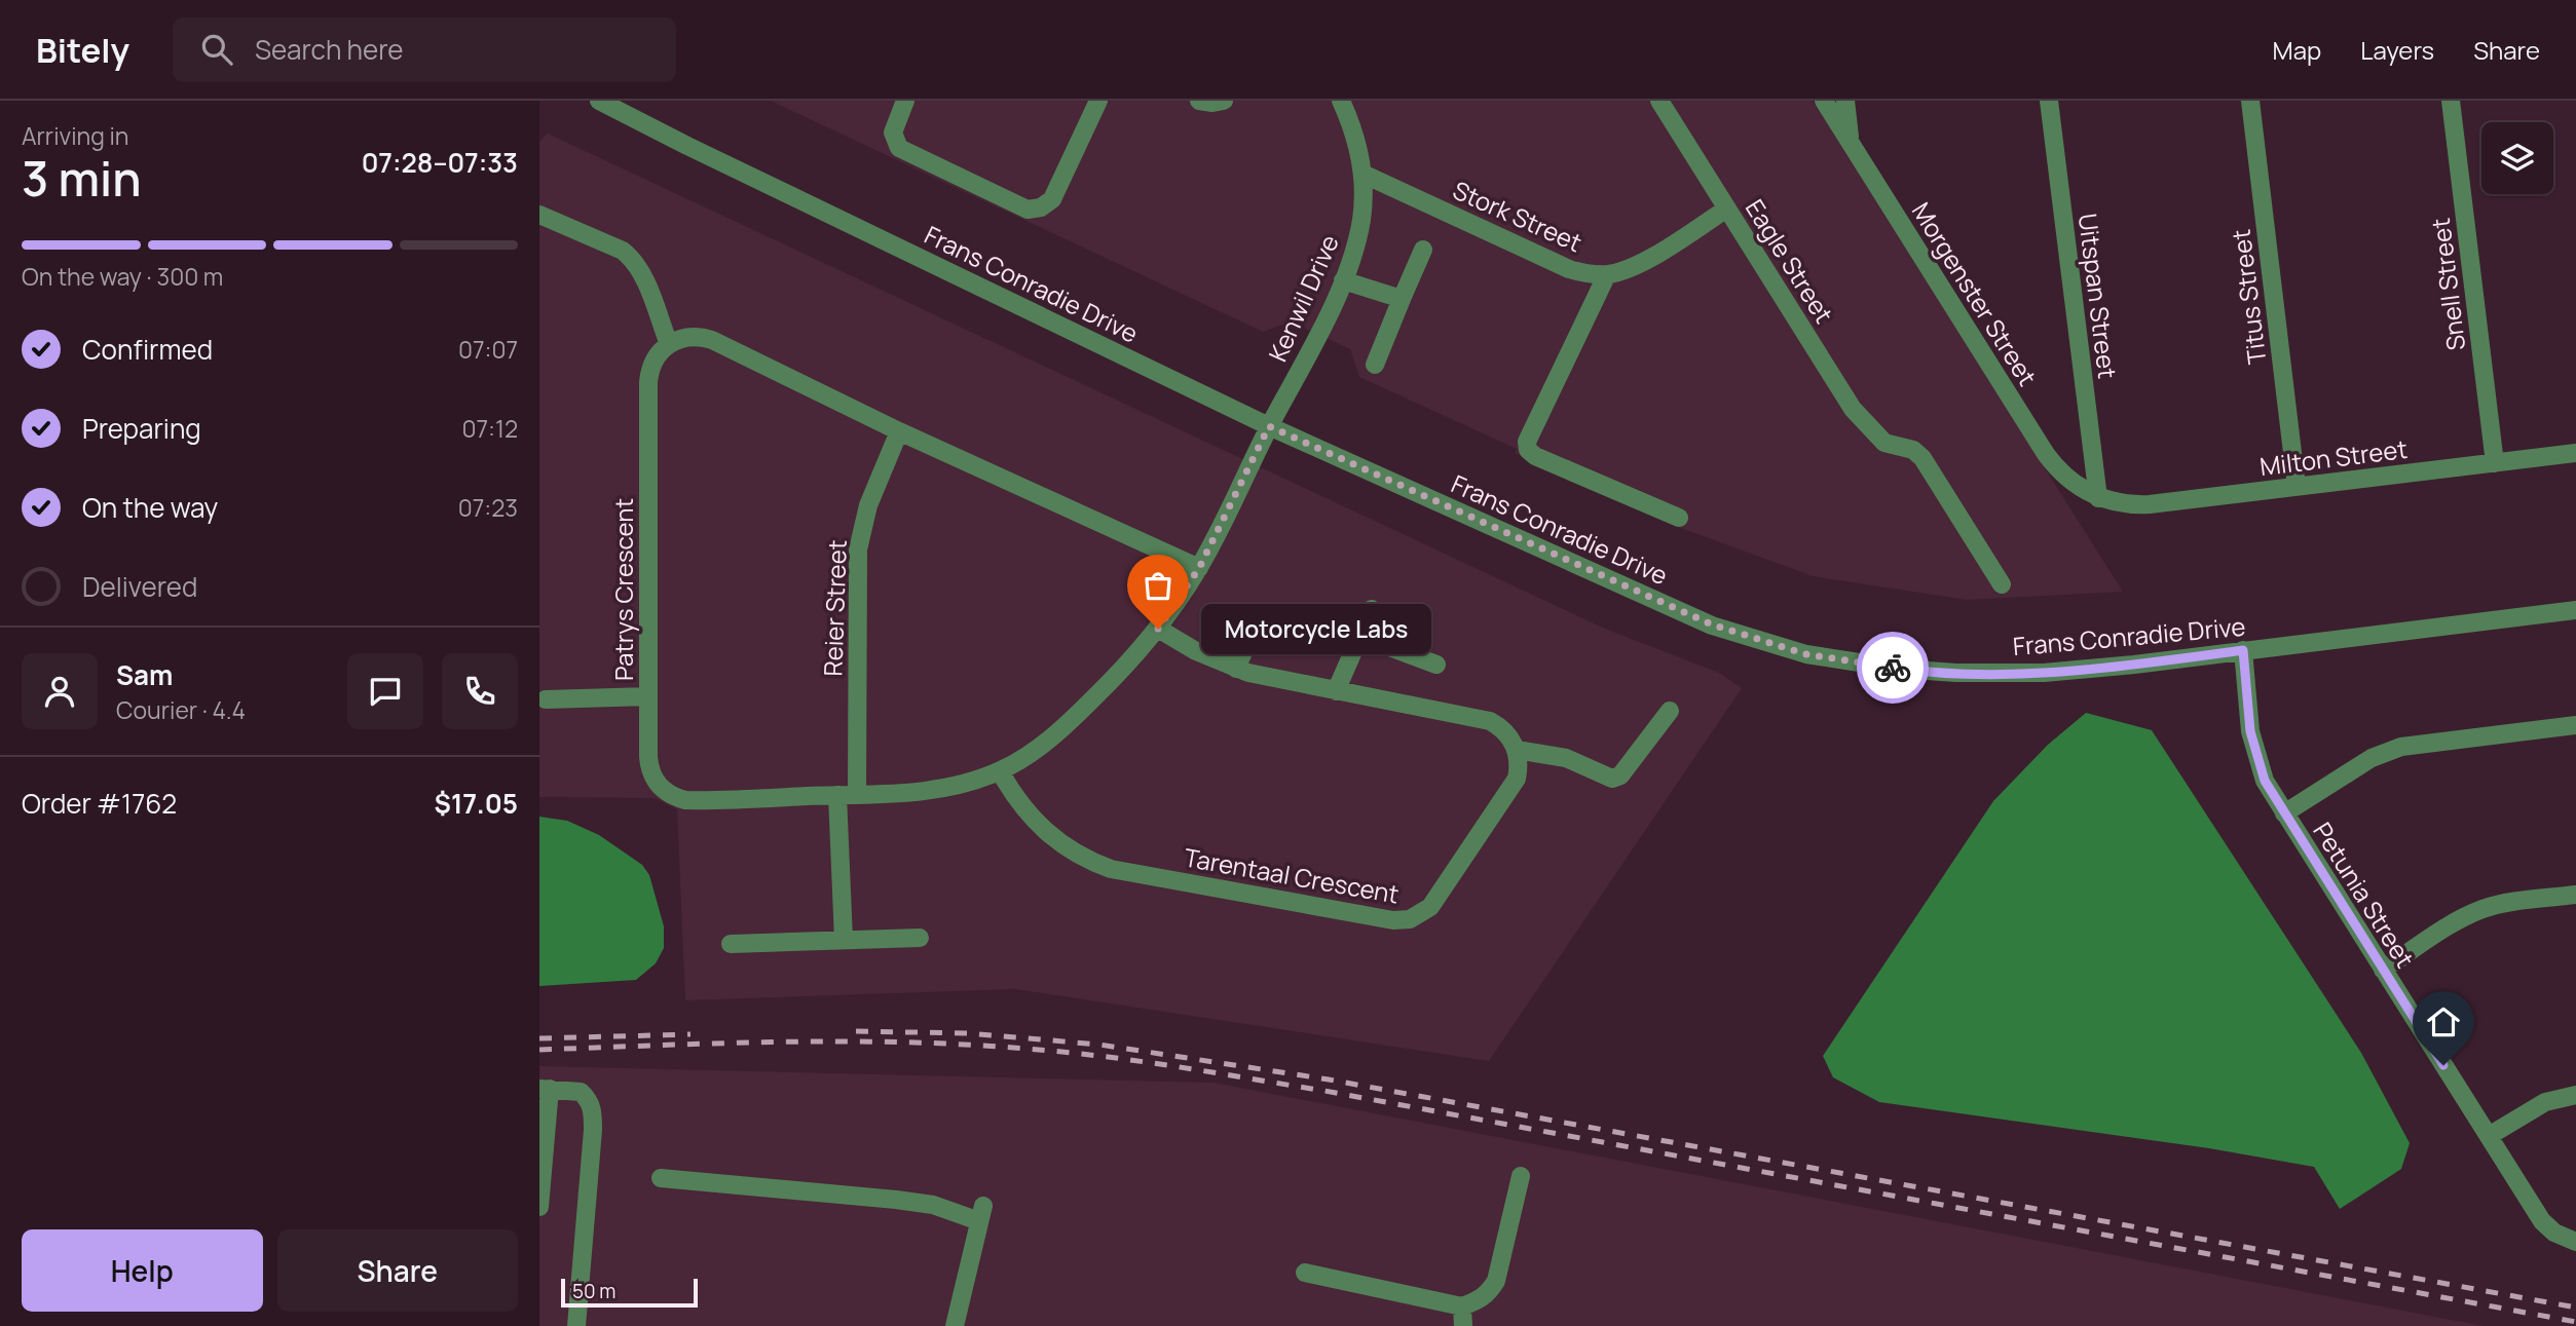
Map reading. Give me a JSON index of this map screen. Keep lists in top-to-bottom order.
{
  "streets": {
    "street": [
      "Stork Street",
      "Eagle Street",
      "Frans Conradie Drive",
      "Snell Street",
      "Morgenster Street",
      "Uitspan Street",
      "Titus Street",
      "Kenwil Drive",
      "Milton Street",
      "Patrys Crescent",
      "Reier Street",
      "Tarentaal Crescent",
      "Petunia Street"
    ]
  },
  "crossings": [
    ["Stork Street", "Eagle Street"],
    ["Stork Street", "Kenwil Drive"],
    ["Frans Conradie Drive", "Kenwil Drive"],
    ["Frans Conradie Drive", "Patrys Crescent"],
    ["Frans Conradie Drive", "Petunia Street"],
    ["Snell Street", "Milton Street"],
    ["Morgenster Street", "Uitspan Street"],
    ["Morgenster Street", "Milton Street"],
    ["Uitspan Street", "Milton Street"],
    ["Titus Street", "Milton Street"],
    ["Kenwil Drive", "Patrys Crescent"],
    ["Patrys Crescent", "Reier Street"],
    ["Patrys Crescent", "Tarentaal Crescent"]
  ],
  "places": ["Motorcycle Labs"],
  "scale_bar": "50 m",
  "page": {
    "header": "Bitely",
    "search": "Search here",
    "nav": ["Map", "Layers", "Share"],
    "heading": ["3 min", "Arriving in", "07:28–07:33"],
    "panel": [
      "Sam",
      "Courier · 4.4",
      "Order #1762",
      "$17.05"
    ],
    "bar": "On the way · 300 m",
    "list": [
      ["Confirmed", "07:07"],
      ["Preparing", "07:12"],
      ["On the way", "07:23"],
      "Delivered"
    ],
    "bubble": "Motorcycle Labs",
    "buttons": ["Help", "Share"],
    "scale": "50 m"
  }
}
